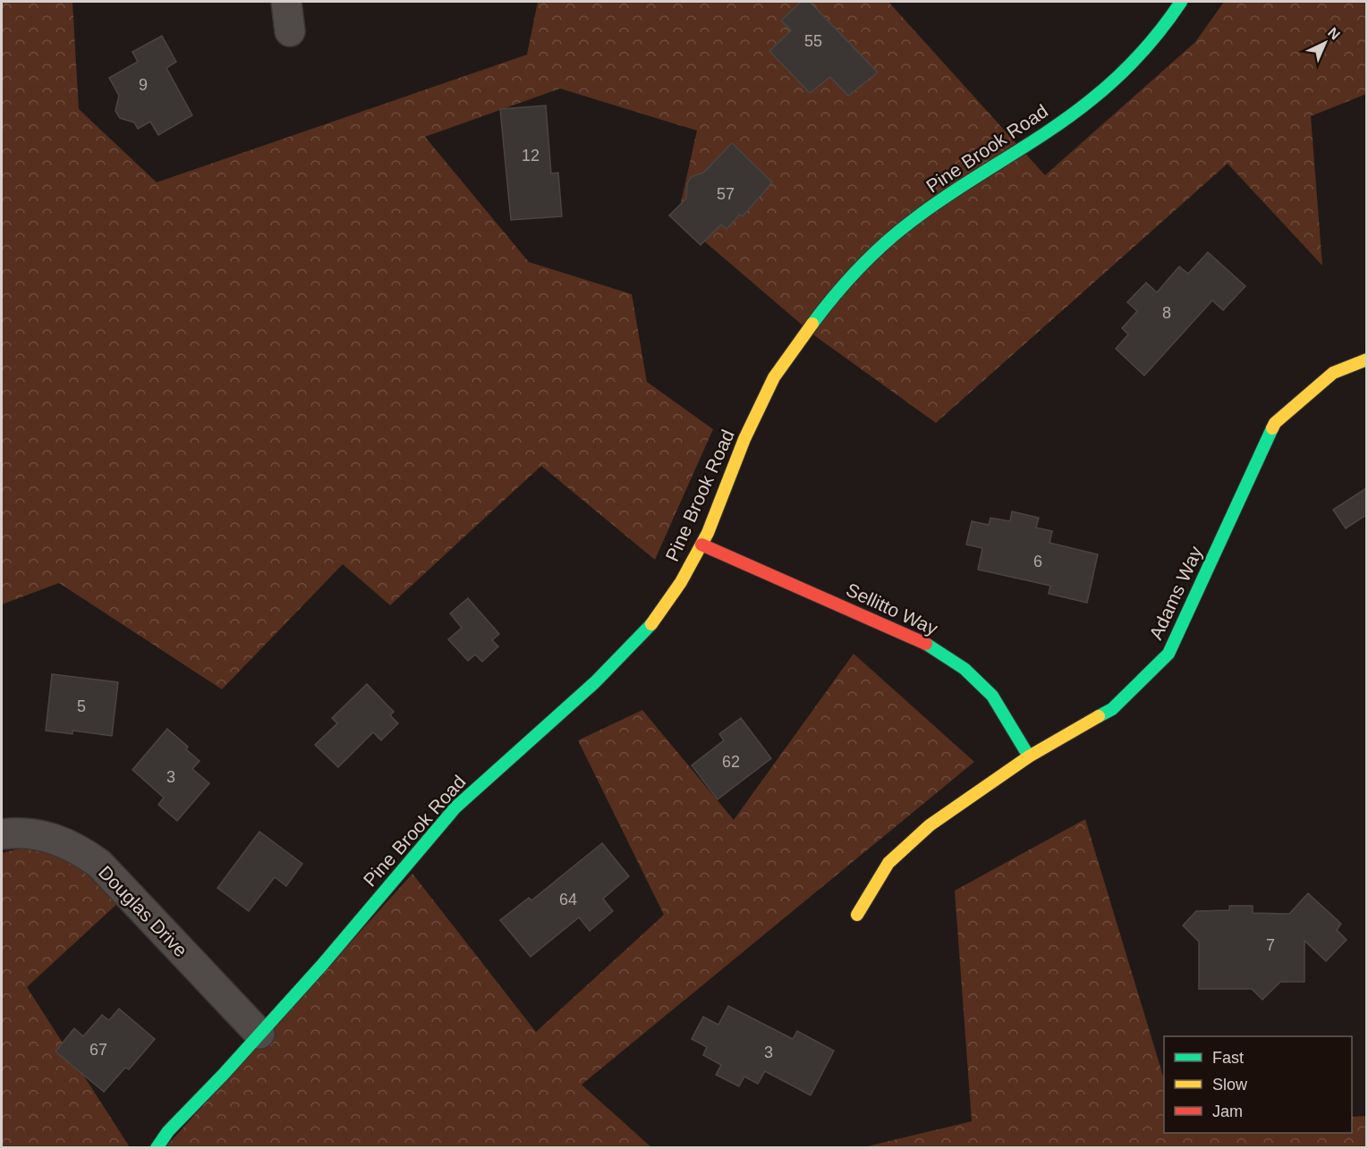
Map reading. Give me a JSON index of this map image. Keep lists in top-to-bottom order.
{
  "streets": {
    "street": [
      "Pine Brook Road",
      "Adams Way",
      "Sellitto Way",
      "Douglas Drive"
    ]
  },
  "crossings": [
    ["Pine Brook Road", "Sellitto Way"],
    ["Pine Brook Road", "Douglas Drive"],
    ["Adams Way", "Sellitto Way"]
  ],
  "house_numbers": [
    "55",
    "9",
    "12",
    "57",
    "8",
    "6",
    "5",
    "62",
    "3",
    "64",
    "7",
    "67",
    "3"
  ],
  "legend": ["Fast", "Slow", "Jam"],
  "north": "top right"
}
